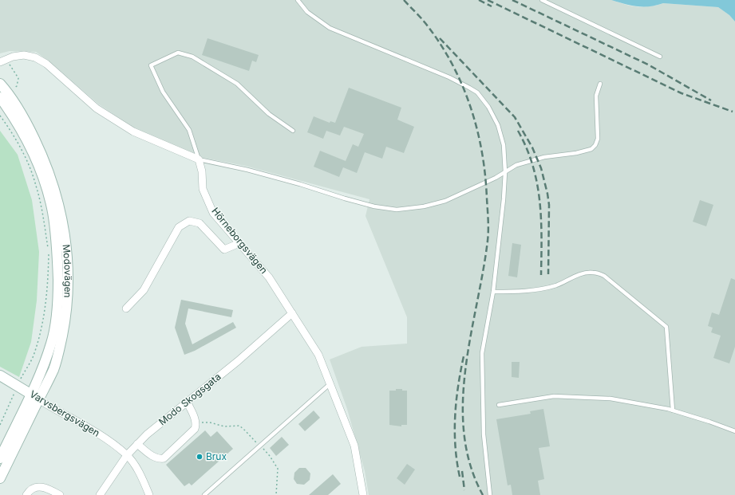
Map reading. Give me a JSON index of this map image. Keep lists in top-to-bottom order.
{
  "streets": {
    "main road": ["Modovägen", "Varvsbergsvägen"],
    "street": ["Hörneborgsvägen", "Modo Skogsgata"]
  },
  "crossings": [
    ["Hörneborgsvägen", "Modo Skogsgata"],
    ["Modovägen", "Varvsbergsvägen"],
    ["Modo Skogsgata", "Varvsbergsvägen"]
  ],
  "places": ["Brux"]
}
